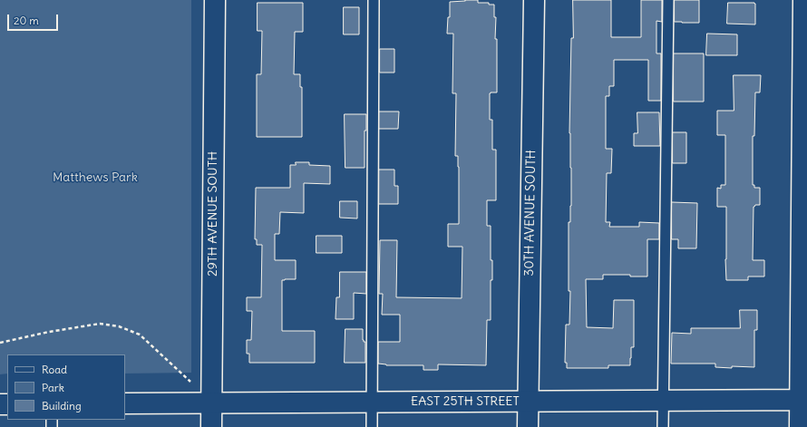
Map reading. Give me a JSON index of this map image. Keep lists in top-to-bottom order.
{
  "streets": {
    "street": ["30TH AVENUE SOUTH", "29TH AVENUE SOUTH", "EAST 25TH STREET"]
  },
  "crossings": [
    ["30TH AVENUE SOUTH", "EAST 25TH STREET"],
    ["29TH AVENUE SOUTH", "EAST 25TH STREET"]
  ],
  "parks": ["Matthews Park"],
  "legend": ["Road", "Park", "Building"],
  "scale_bar": "20 m"
}
